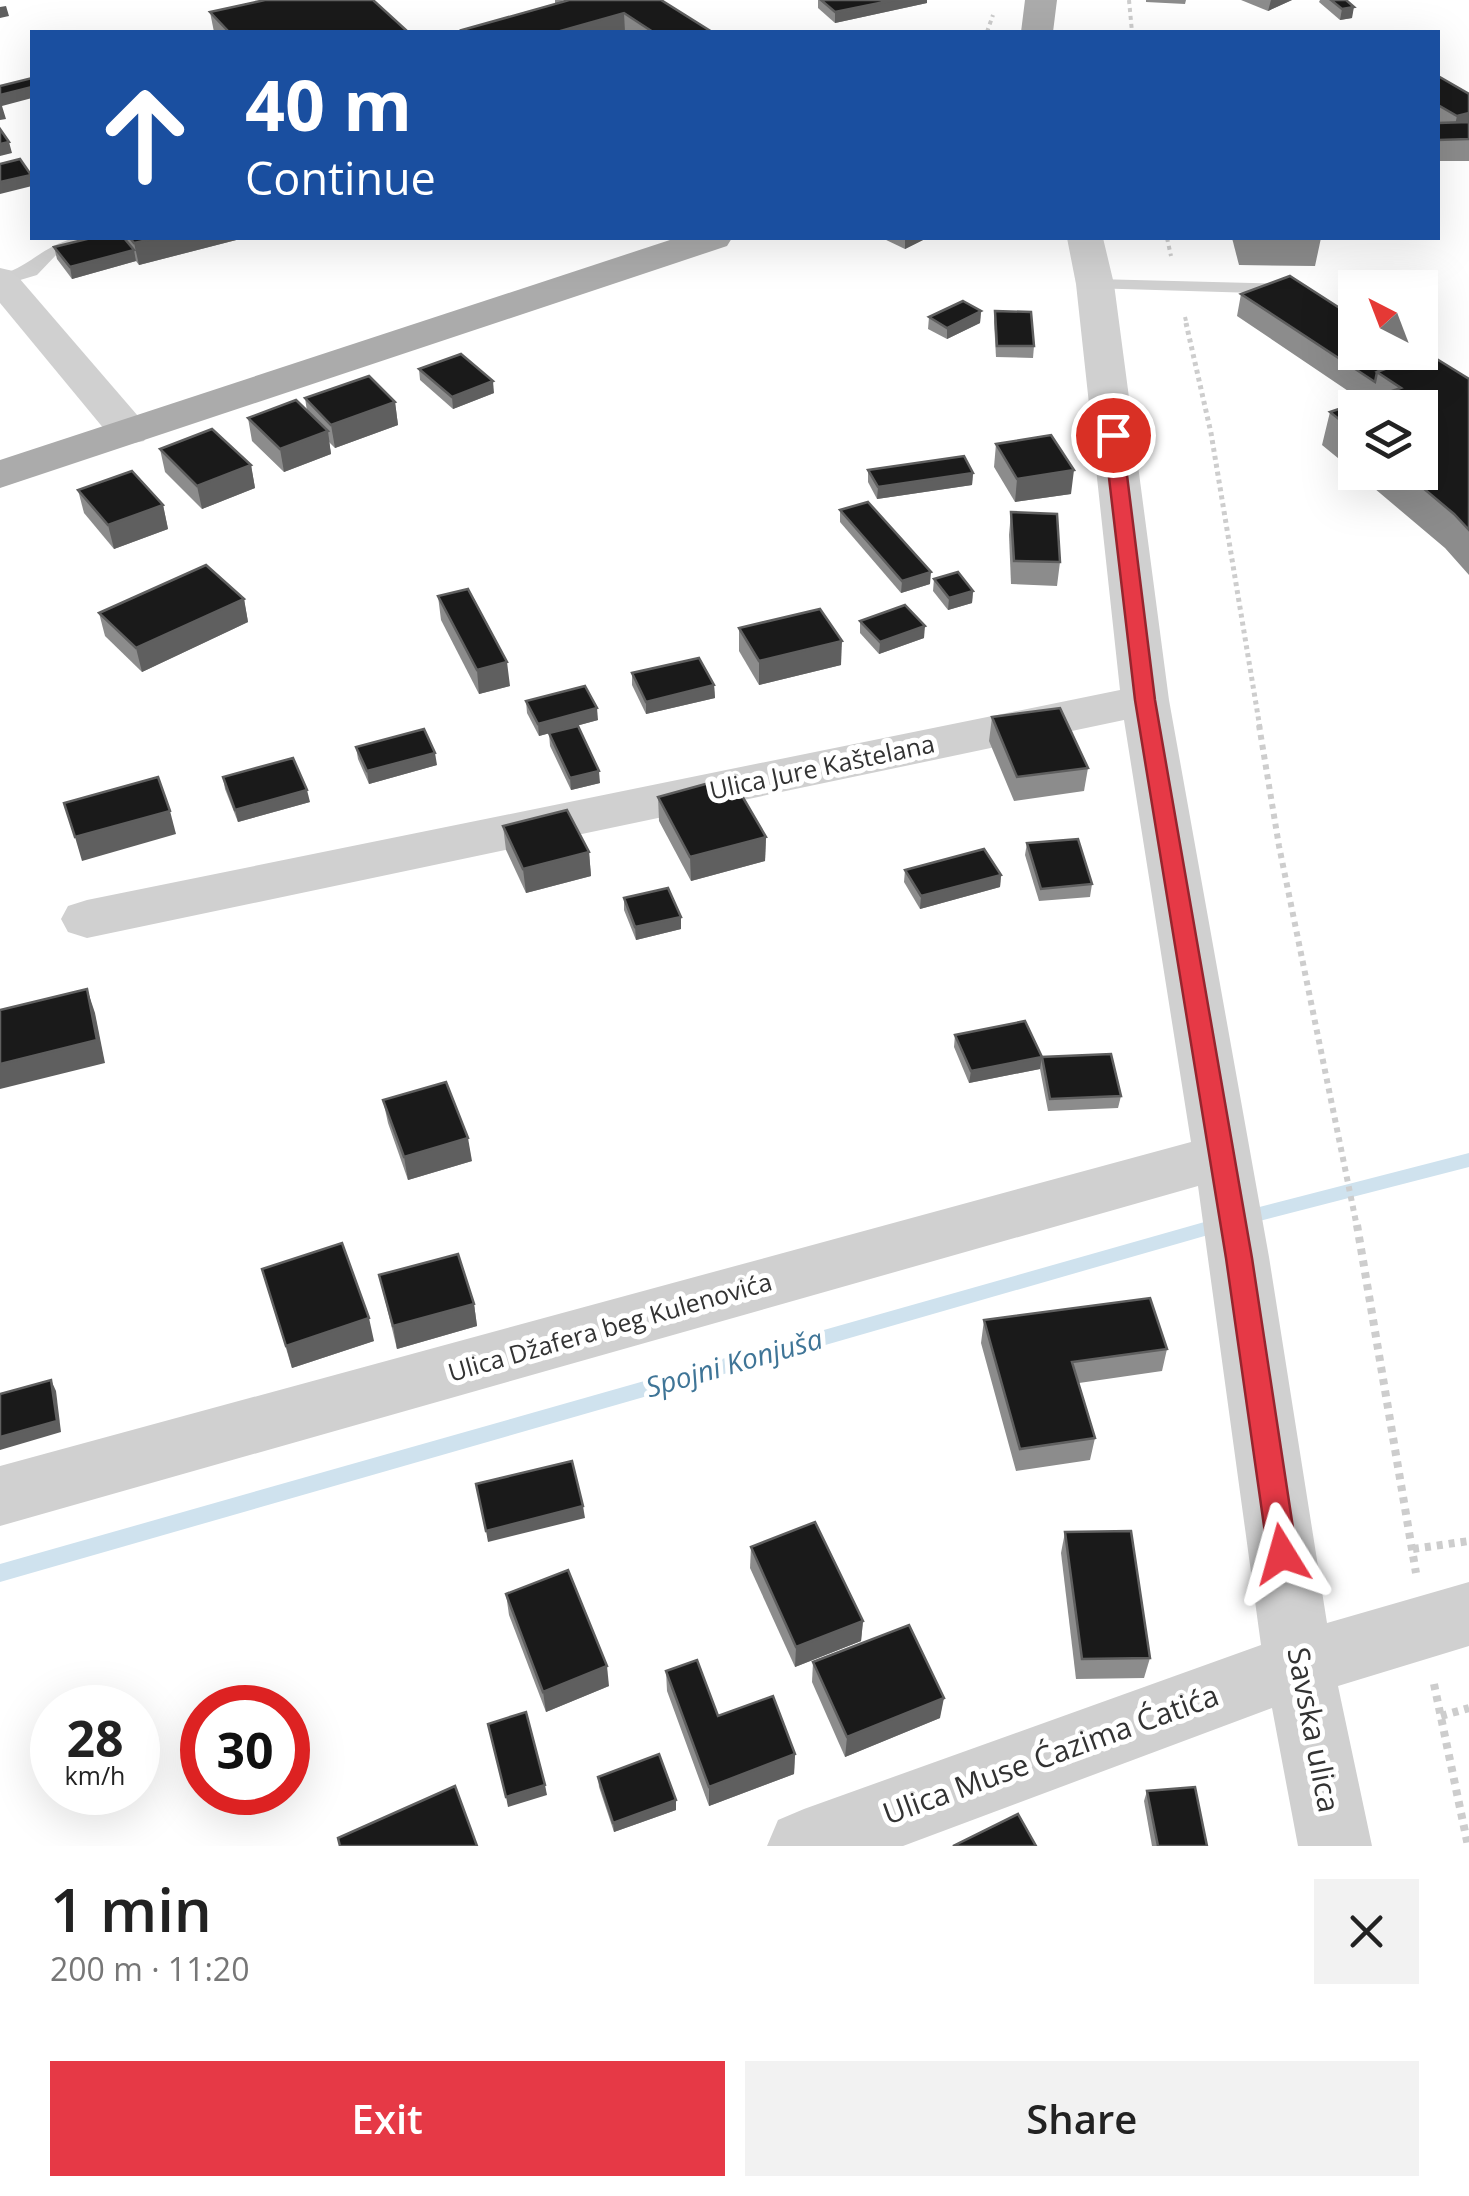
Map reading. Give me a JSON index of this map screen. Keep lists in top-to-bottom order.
{
  "streets": {
    "street": [
      "Ulica Jure Kaštelana",
      "Ulica Džafera beg Kulenovića",
      "Savska ulica",
      "Ulica Muse Ćazima Ćatića"
    ]
  },
  "crossings": [
    ["Ulica Džafera beg Kulenovića", "Savska ulica"],
    ["Savska ulica", "Ulica Muse Ćazima Ćatića"]
  ],
  "water": ["Spojni Konjuša"],
  "north": "top left",
  "page": {
    "turn": ["40 m", "Continue"],
    "speed": "28 km/h",
    "limit": "30",
    "heading": ["1 min", "200 m · 11:20"],
    "buttons": ["Exit", "Share"]
  }
}
